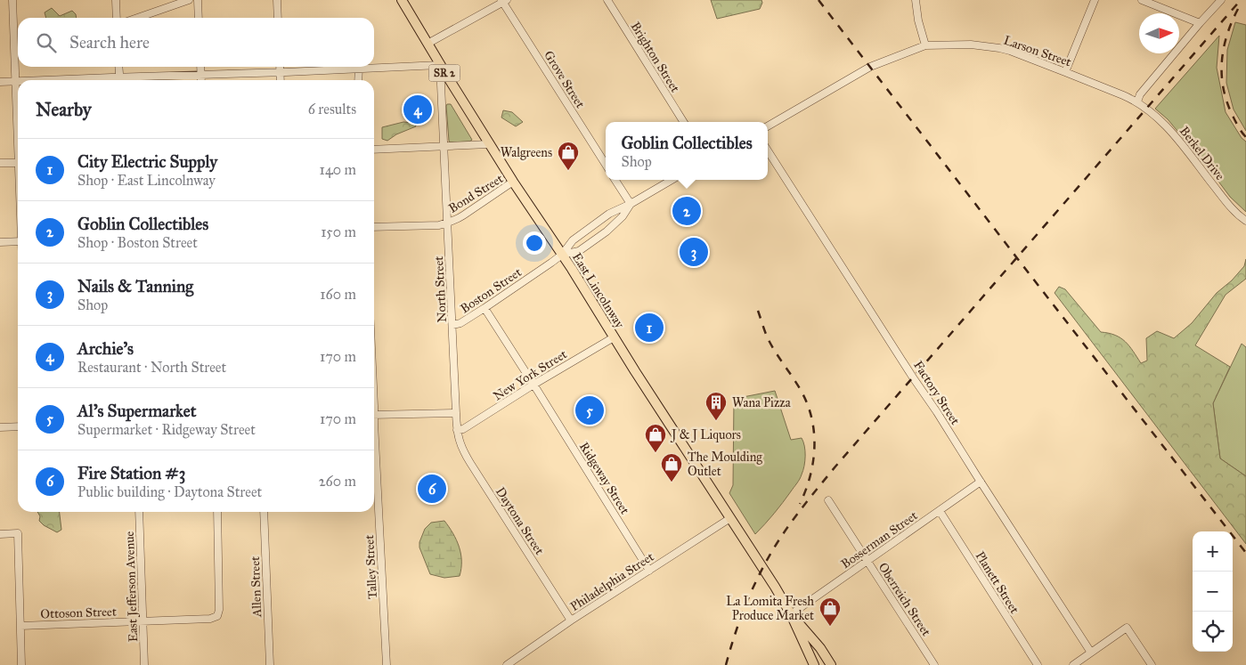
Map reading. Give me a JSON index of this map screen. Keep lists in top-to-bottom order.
{
  "streets": {
    "main road": ["SR 2", "East Lincolnway"],
    "street": [
      "Larson Street",
      "Brighton Street",
      "Grove Street",
      "Berkel Drive",
      "Bond Street",
      "North Street",
      "Boston Street",
      "New York Street",
      "Factory Street",
      "Ridgeway Street",
      "Daytona Street",
      "Bosserman Street",
      "Talley Street",
      "Philadelphia Street",
      "Planett Street",
      "East Jefferson Avenue",
      "Allen Street",
      "Oberreich Street",
      "Ottoson Street"
    ]
  },
  "crossings": [
    ["Larson Street", "Berkel Drive"],
    ["Bond Street", "North Street"],
    ["Bond Street", "East Lincolnway"],
    ["North Street", "Boston Street"],
    ["North Street", "East Lincolnway"],
    ["North Street", "New York Street"],
    ["North Street", "Daytona Street"],
    ["Boston Street", "East Lincolnway"],
    ["Boston Street", "Ridgeway Street"],
    ["East Lincolnway", "New York Street"],
    ["East Lincolnway", "Bosserman Street"],
    ["East Lincolnway", "Philadelphia Street"],
    ["New York Street", "Ridgeway Street"],
    ["New York Street", "Daytona Street"],
    ["Factory Street", "Bosserman Street"],
    ["Ridgeway Street", "Philadelphia Street"],
    ["Daytona Street", "Philadelphia Street"],
    ["Bosserman Street", "Planett Street"],
    ["Bosserman Street", "Oberreich Street"],
    ["East Jefferson Avenue", "Ottoson Street"]
  ],
  "places": {
    "shop": [
      "Walgreens",
      "J & J Liquors",
      "The Moulding Outlet",
      "La Lomita Fresh Produce Market"
    ],
    "building": ["Wana Pizza"]
  },
  "north": "right",
  "page": {
    "search": "Search here",
    "heading": ["Nearby", "6 results"],
    "pins": [
      "4",
      "2",
      "3",
      "1",
      "5",
      "6"
    ],
    "popup": ["Goblin Collectibles", "Shop"],
    "list": [
      {
        "mark": "1",
        "name": "City Electric Supply",
        "note": "Shop · East Lincolnway",
        "value": "140 m"
      },
      {
        "mark": "2",
        "name": "Goblin Collectibles",
        "note": "Shop · Boston Street",
        "value": "150 m"
      },
      {
        "mark": "3",
        "name": "Nails & Tanning",
        "note": "Shop",
        "value": "160 m"
      },
      {
        "mark": "4",
        "name": "Archie's",
        "note": "Restaurant · North Street",
        "value": "170 m"
      },
      {
        "mark": "5",
        "name": "Al's Supermarket",
        "note": "Supermarket · Ridgeway Street",
        "value": "170 m"
      },
      {
        "mark": "6",
        "name": "Fire Station #3",
        "note": "Public building · Daytona Street",
        "value": "260 m"
      }
    ],
    "map_buttons": ["+", "−"]
  }
}
